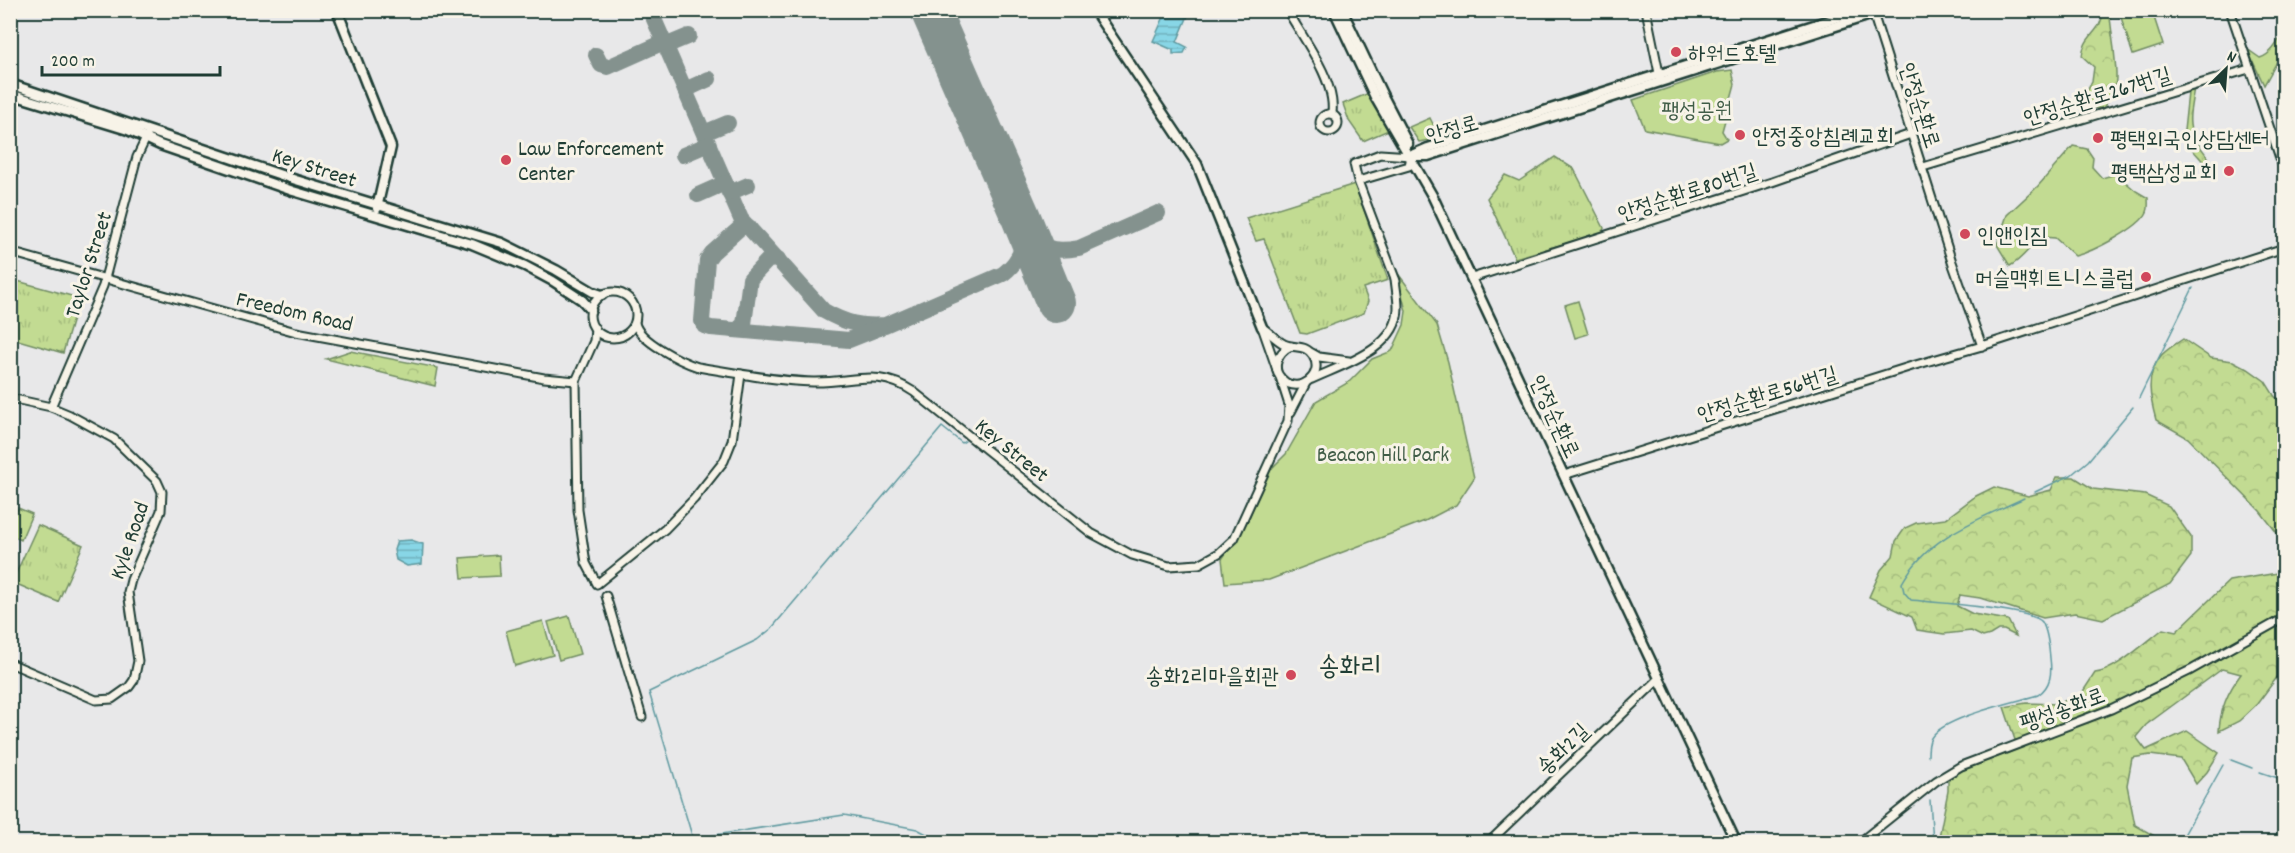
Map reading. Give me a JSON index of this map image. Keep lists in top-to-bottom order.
{
  "streets": {
    "main road": ["안정순환로", "안정로", "Key Street"],
    "street": [
      "안정순환로267번길",
      "안정순환로80번길",
      "Taylor Street",
      "Freedom Road",
      "안정순환로56번길",
      "Kyle Road",
      "팽성송화로",
      "송화2길"
    ]
  },
  "crossings": [
    ["안정순환로267번길", "안정순환로"],
    ["안정순환로", "안정로"],
    ["안정순환로", "안정순환로80번길"],
    ["안정순환로", "안정순환로56번길"],
    ["안정순환로", "송화2길"],
    ["Key Street", "Taylor Street"],
    ["Taylor Street", "Freedom Road"],
    ["Taylor Street", "Kyle Road"]
  ],
  "districts": ["송화리"],
  "parks": ["팽성공원", "Beacon Hill Park"],
  "places": [
    "하워드호텔",
    "안정중앙침례교회",
    "평택외국인상담센터",
    "Law Enforcement Center",
    "평택삼성교회",
    "인앤인짐",
    "머슬맥휘트니스클럽",
    "송화2리마을회관"
  ],
  "scale_bar": "200 m",
  "north": "top right"
}
